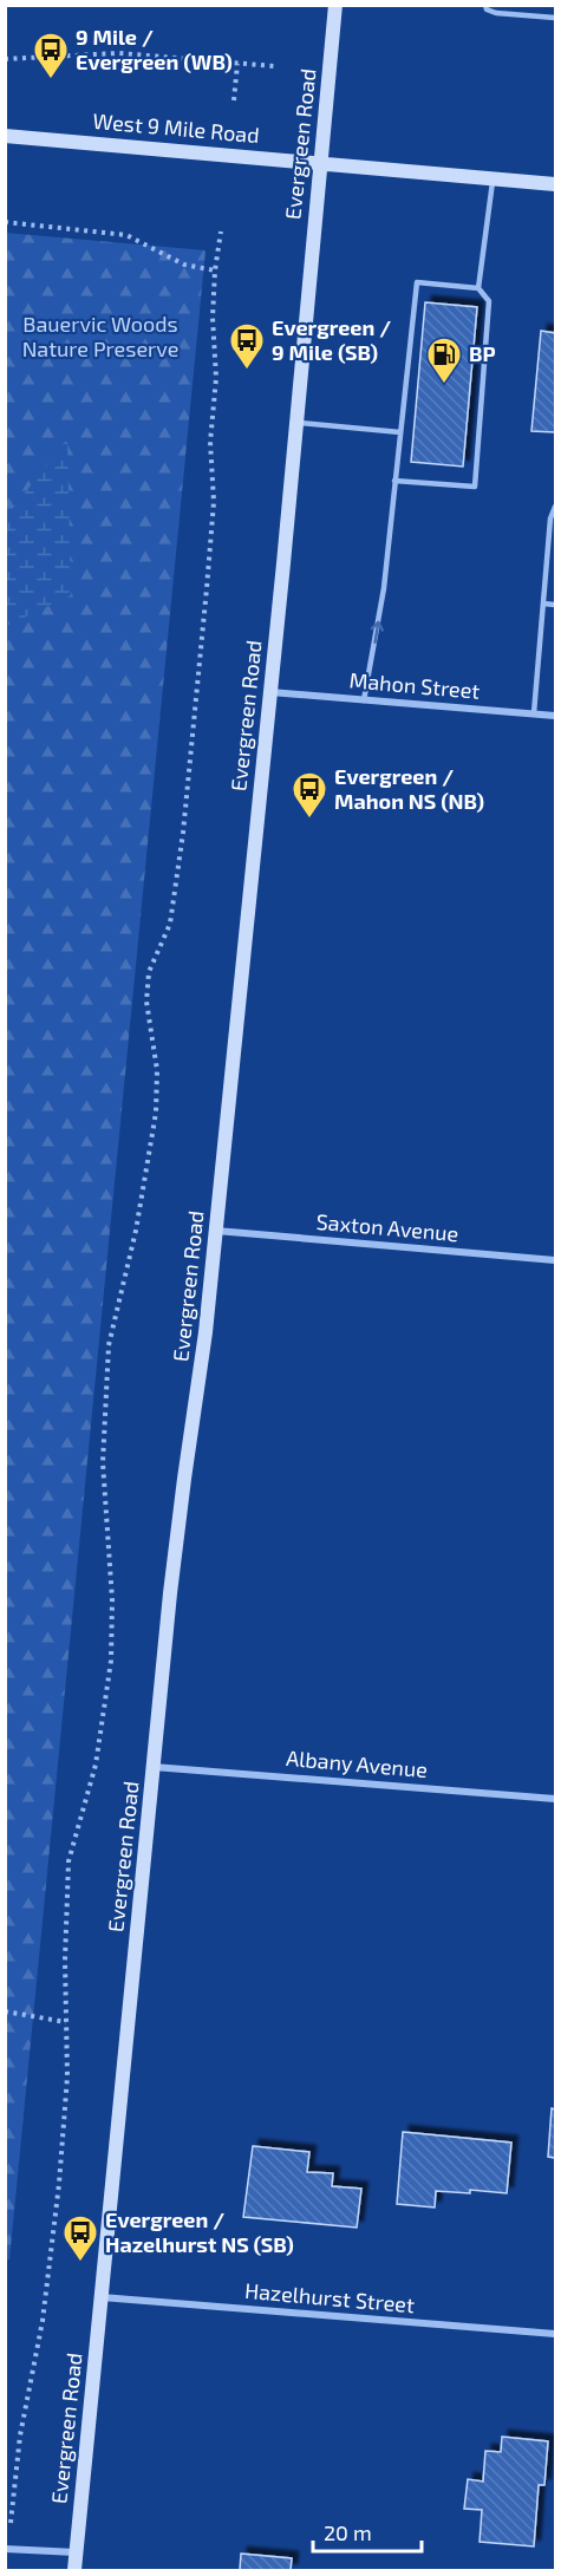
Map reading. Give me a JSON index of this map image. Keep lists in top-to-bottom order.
{
  "streets": {
    "main road": ["West 9 Mile Road", "Evergreen Road"],
    "street": [
      "Mahon Street",
      "Saxton Avenue",
      "Albany Avenue",
      "Hazelhurst Street"
    ]
  },
  "crossings": [
    ["West 9 Mile Road", "Evergreen Road"],
    ["Evergreen Road", "Mahon Street"],
    ["Evergreen Road", "Saxton Avenue"],
    ["Evergreen Road", "Albany Avenue"],
    ["Evergreen Road", "Hazelhurst Street"]
  ],
  "parks": ["Bauervic Woods Nature Preserve"],
  "places": {
    "bus stop": [
      "9 Mile / Evergreen (WB)",
      "Evergreen / 9 Mile (SB)",
      "Evergreen / Mahon NS (NB)",
      "Evergreen / Hazelhurst NS (SB)"
    ],
    "fuel station": ["BP"]
  },
  "scale_bar": "20 m"
}
